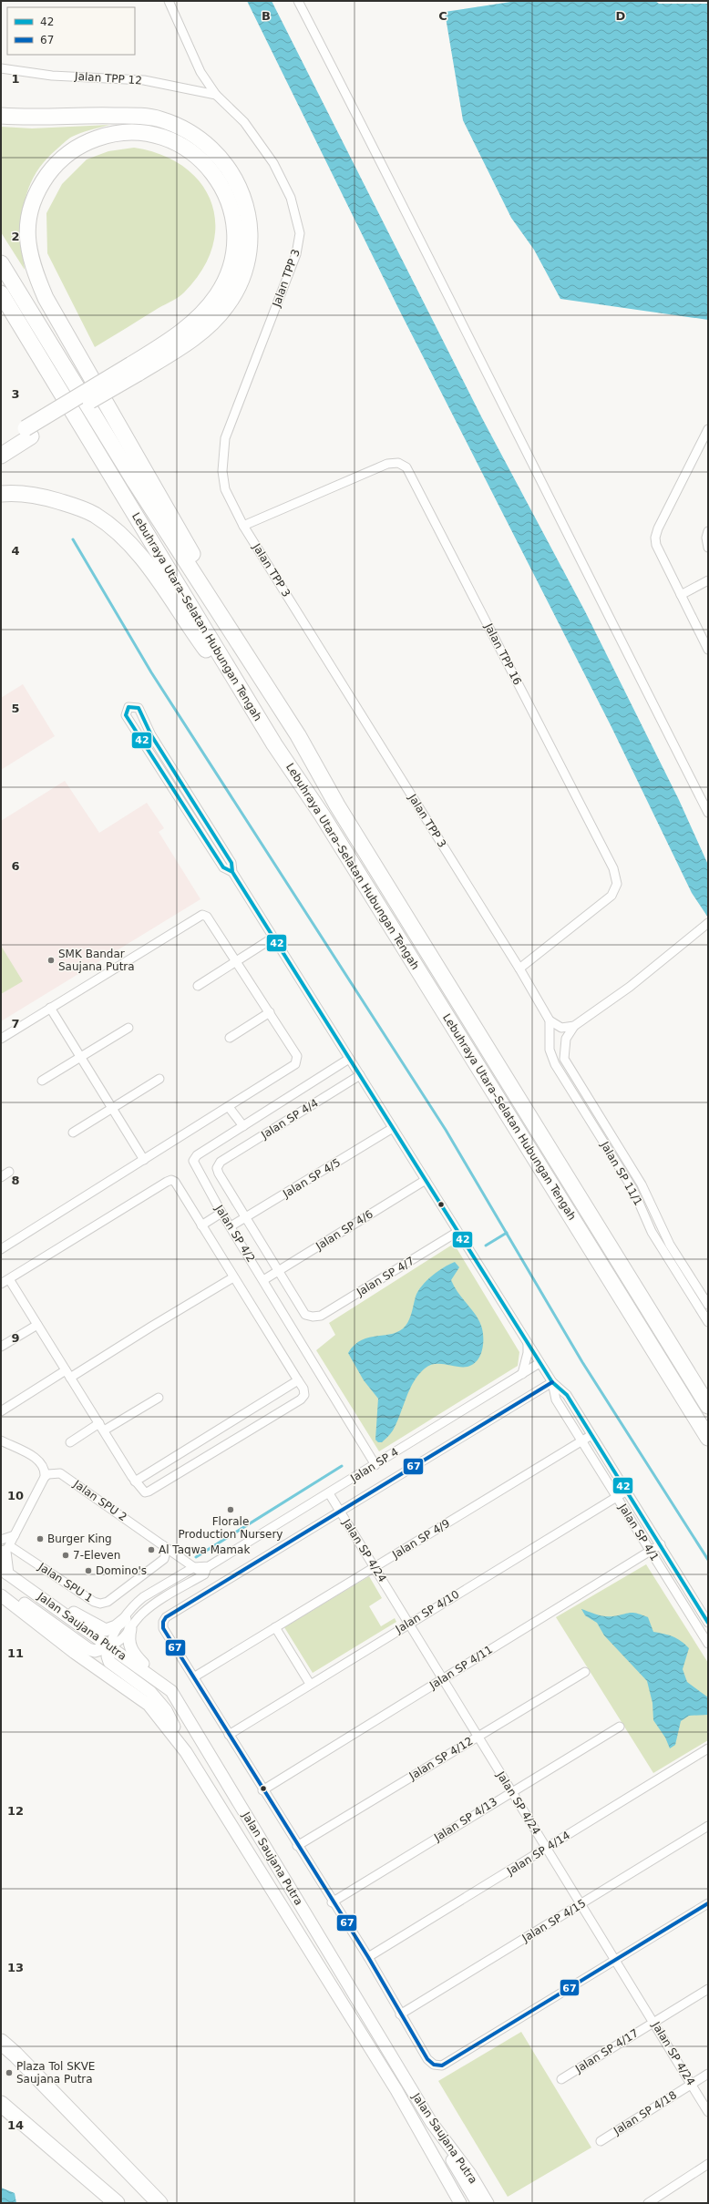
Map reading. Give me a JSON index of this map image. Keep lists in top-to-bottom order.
{
  "streets": {
    "highway": ["Lebuhraya Utara–Selatan Hubungan Tengah"],
    "main road": ["Jalan Saujana Putra"],
    "street": [
      "Jalan TPP 12",
      "Jalan TPP 3",
      "Jalan TPP 16",
      "Jalan SP 4/4",
      "Jalan SP 11/1",
      "Jalan SP 4/5",
      "Jalan SP 4/6",
      "Jalan SP 4/2",
      "Jalan SP 4/7",
      "Jalan SP 4",
      "Jalan SPU 2",
      "Jalan SP 4/1",
      "Jalan SP 4/9",
      "Jalan SP 4/24",
      "Jalan SPU 1",
      "Jalan SP 4/10",
      "Jalan SP 4/11",
      "Jalan SP 4/12",
      "Jalan SP 4/13",
      "Jalan SP 4/14",
      "Jalan SP 4/15",
      "Jalan SP 4/17",
      "Jalan SP 4/18"
    ]
  },
  "crossings": [
    ["Jalan TPP 12", "Jalan TPP 3"],
    ["Jalan TPP 3", "Jalan TPP 16"],
    ["Jalan TPP 3", "Jalan SP 11/1"],
    ["Jalan SP 4/4", "Jalan SP 4/5"],
    ["Jalan SP 4/4", "Jalan SP 4/1"],
    ["Jalan SP 4/5", "Jalan SP 4/2"],
    ["Jalan SP 4/5", "Jalan SP 4/1"],
    ["Jalan SP 4/6", "Jalan SP 4/2"],
    ["Jalan SP 4/6", "Jalan SP 4/7"],
    ["Jalan SP 4/6", "Jalan SP 4/1"],
    ["Jalan SP 4/2", "Jalan SP 4"],
    ["Jalan SP 4/2", "Jalan SP 4/1"],
    ["Jalan SP 4/7", "Jalan SP 4/1"],
    ["Jalan SP 4", "Jalan SPU 2"],
    ["Jalan SP 4", "Jalan SP 4/1"],
    ["Jalan SP 4", "Jalan SP 4/24"],
    ["Jalan SP 4", "Jalan Saujana Putra"],
    ["Jalan SPU 2", "Jalan SPU 1"],
    ["Jalan SP 4/1", "Jalan SP 4/9"],
    ["Jalan SP 4/1", "Jalan SP 4/10"],
    ["Jalan SP 4/1", "Jalan SP 4/11"],
    ["Jalan SP 4/9", "Jalan SP 4/24"],
    ["Jalan SP 4/24", "Jalan SP 4/10"],
    ["Jalan SP 4/24", "Jalan SP 4/11"],
    ["Jalan SP 4/24", "Jalan SP 4/12"],
    ["Jalan SP 4/24", "Jalan SP 4/13"],
    ["Jalan SP 4/24", "Jalan SP 4/14"],
    ["Jalan SP 4/24", "Jalan SP 4/15"],
    ["Jalan SP 4/24", "Jalan SP 4/17"],
    ["Jalan SP 4/24", "Jalan SP 4/18"]
  ],
  "places": [
    "SMK Bandar Saujana Putra",
    "Florale Production Nursery",
    "Burger King",
    "Al Taqwa Mamak",
    "7-Eleven",
    "Domino's",
    "Plaza Tol SKVE Saujana Putra"
  ],
  "lines": ["transit line 42", "transit line 67"],
  "legend": ["42", "67"],
  "grid": {
    "columns": ["B", "C", "D"],
    "rows": [
      "1",
      "2",
      "3",
      "4",
      "5",
      "6",
      "7",
      "8",
      "9",
      "10",
      "11",
      "12",
      "13",
      "14"
    ]
  }
}
